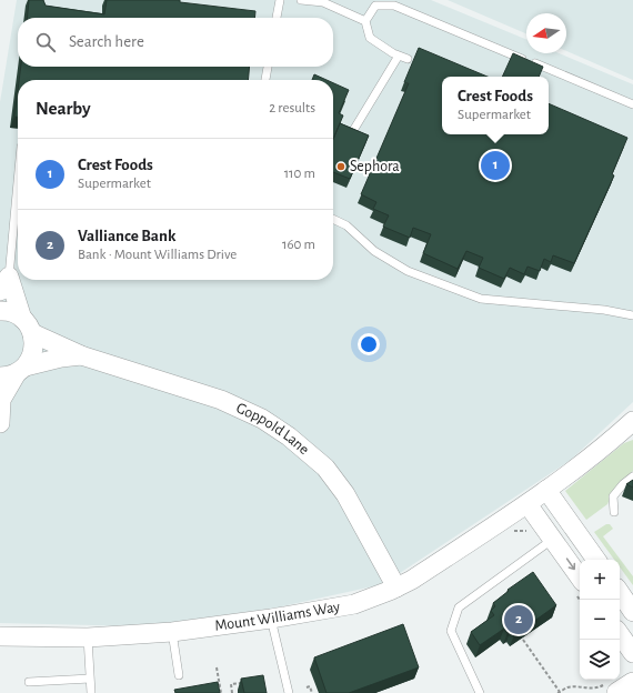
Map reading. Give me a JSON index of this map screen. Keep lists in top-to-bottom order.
{
  "streets": {
    "street": ["Goppold Lane", "Mount Williams Way"]
  },
  "crossings": [
    ["Goppold Lane", "Mount Williams Way"]
  ],
  "places": ["Sephora"],
  "north": "left",
  "page": {
    "search": "Search here",
    "popup": ["Crest Foods", "Supermarket"],
    "heading": ["Nearby", "2 results"],
    "list": [
      {
        "mark": "1",
        "name": "Crest Foods",
        "note": "Supermarket",
        "value": "110 m"
      },
      {
        "mark": "2",
        "name": "Valliance Bank",
        "note": "Bank · Mount Williams Drive",
        "value": "160 m"
      }
    ],
    "pins": ["1", "2"],
    "map_buttons": ["+", "−"]
  }
}
